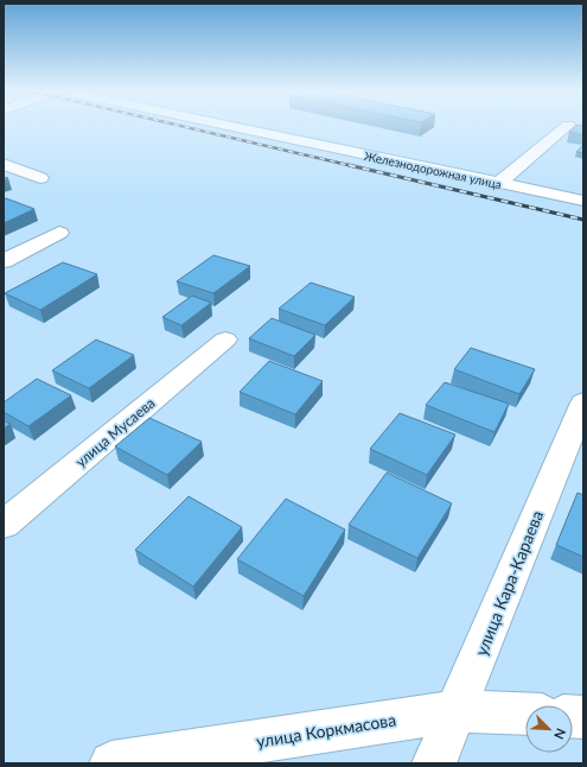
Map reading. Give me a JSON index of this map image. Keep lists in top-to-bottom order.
{
  "streets": {
    "street": [
      "Железнодорожная улица",
      "улица Мусаева",
      "улица Кара-Караева",
      "улица Коркмасова"
    ]
  },
  "crossings": [
    ["улица Кара-Караева", "улица Коркмасова"]
  ],
  "north": "bottom right"
}
